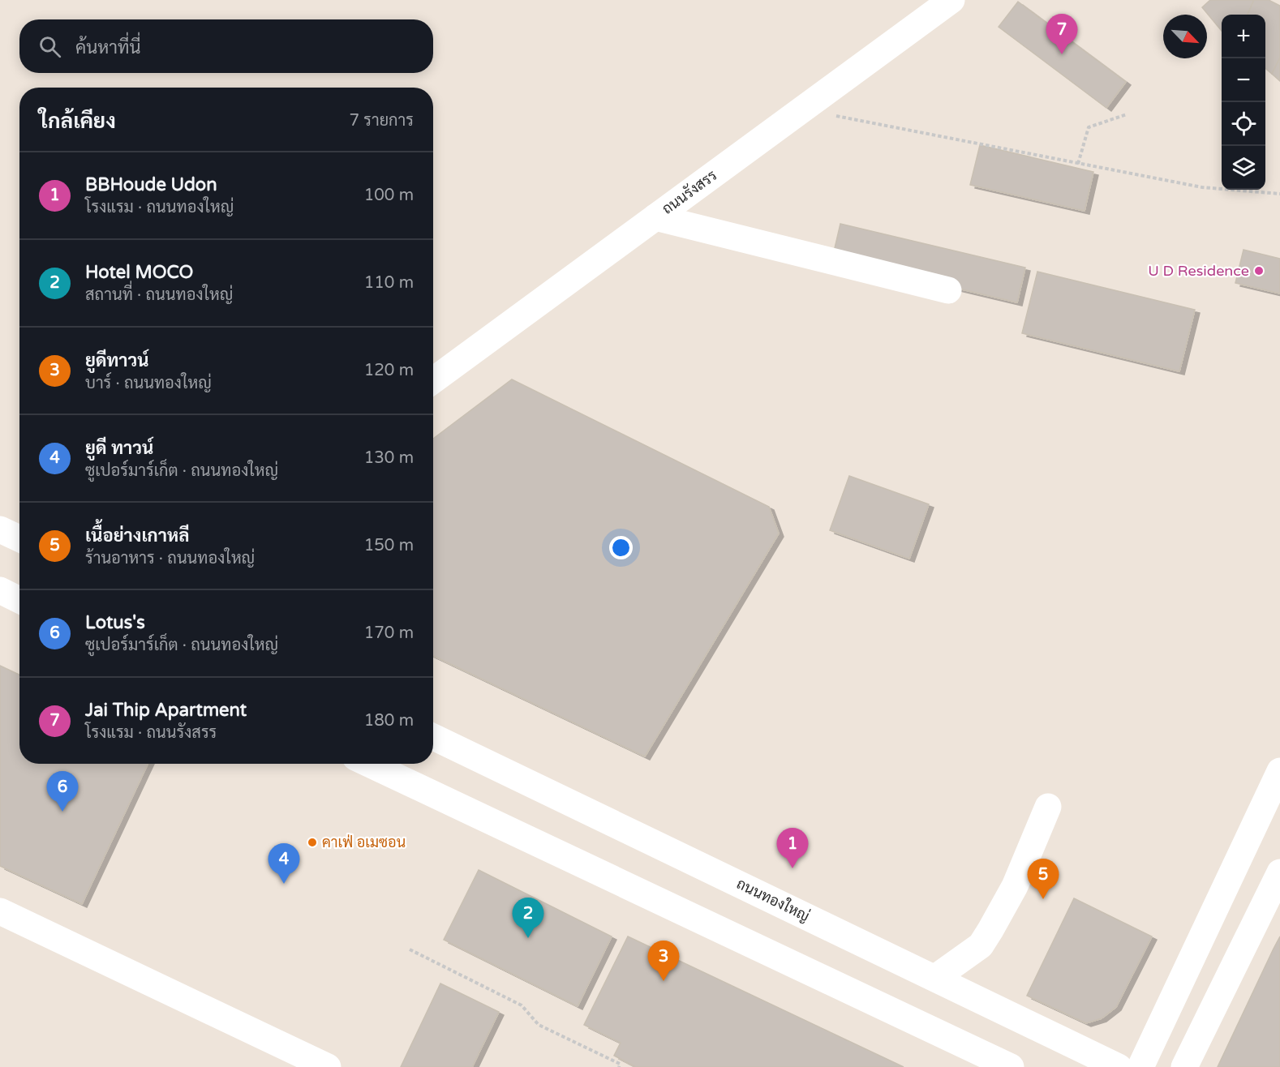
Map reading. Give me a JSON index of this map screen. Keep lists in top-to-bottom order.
{
  "streets": {
    "street": ["ถนนรังสรร", "ถนนทองใหญ่"]
  },
  "places": ["U D Residence", "คาเฟ่ อเมซอน"],
  "north": "bottom right",
  "page": {
    "pins": [
      "7",
      "6",
      "1",
      "4",
      "5",
      "2",
      "3"
    ],
    "map_buttons": ["+", "−"],
    "search": "ค้นหาที่นี่",
    "heading": ["ใกล้เคียง", "7 รายการ"],
    "list": [
      {
        "mark": "1",
        "name": "BBHoude Udon",
        "note": "โรงแรม · ถนนทองใหญ่",
        "value": "100 m"
      },
      {
        "mark": "2",
        "name": "Hotel MOCO",
        "note": "สถานที่ · ถนนทองใหญ่",
        "value": "110 m"
      },
      {
        "mark": "3",
        "name": "ยูดีทาวน์",
        "note": "บาร์ · ถนนทองใหญ่",
        "value": "120 m"
      },
      {
        "mark": "4",
        "name": "ยูดี ทาวน์",
        "note": "ซูเปอร์มาร์เก็ต · ถนนทองใหญ่",
        "value": "130 m"
      },
      {
        "mark": "5",
        "name": "เนื้อย่างเกาหลี",
        "note": "ร้านอาหาร · ถนนทองใหญ่",
        "value": "150 m"
      },
      {
        "mark": "6",
        "name": "Lotus's",
        "note": "ซูเปอร์มาร์เก็ต · ถนนทองใหญ่",
        "value": "170 m"
      },
      {
        "mark": "7",
        "name": "Jai Thip Apartment",
        "note": "โรงแรม · ถนนรังสรร",
        "value": "180 m"
      }
    ]
  }
}
